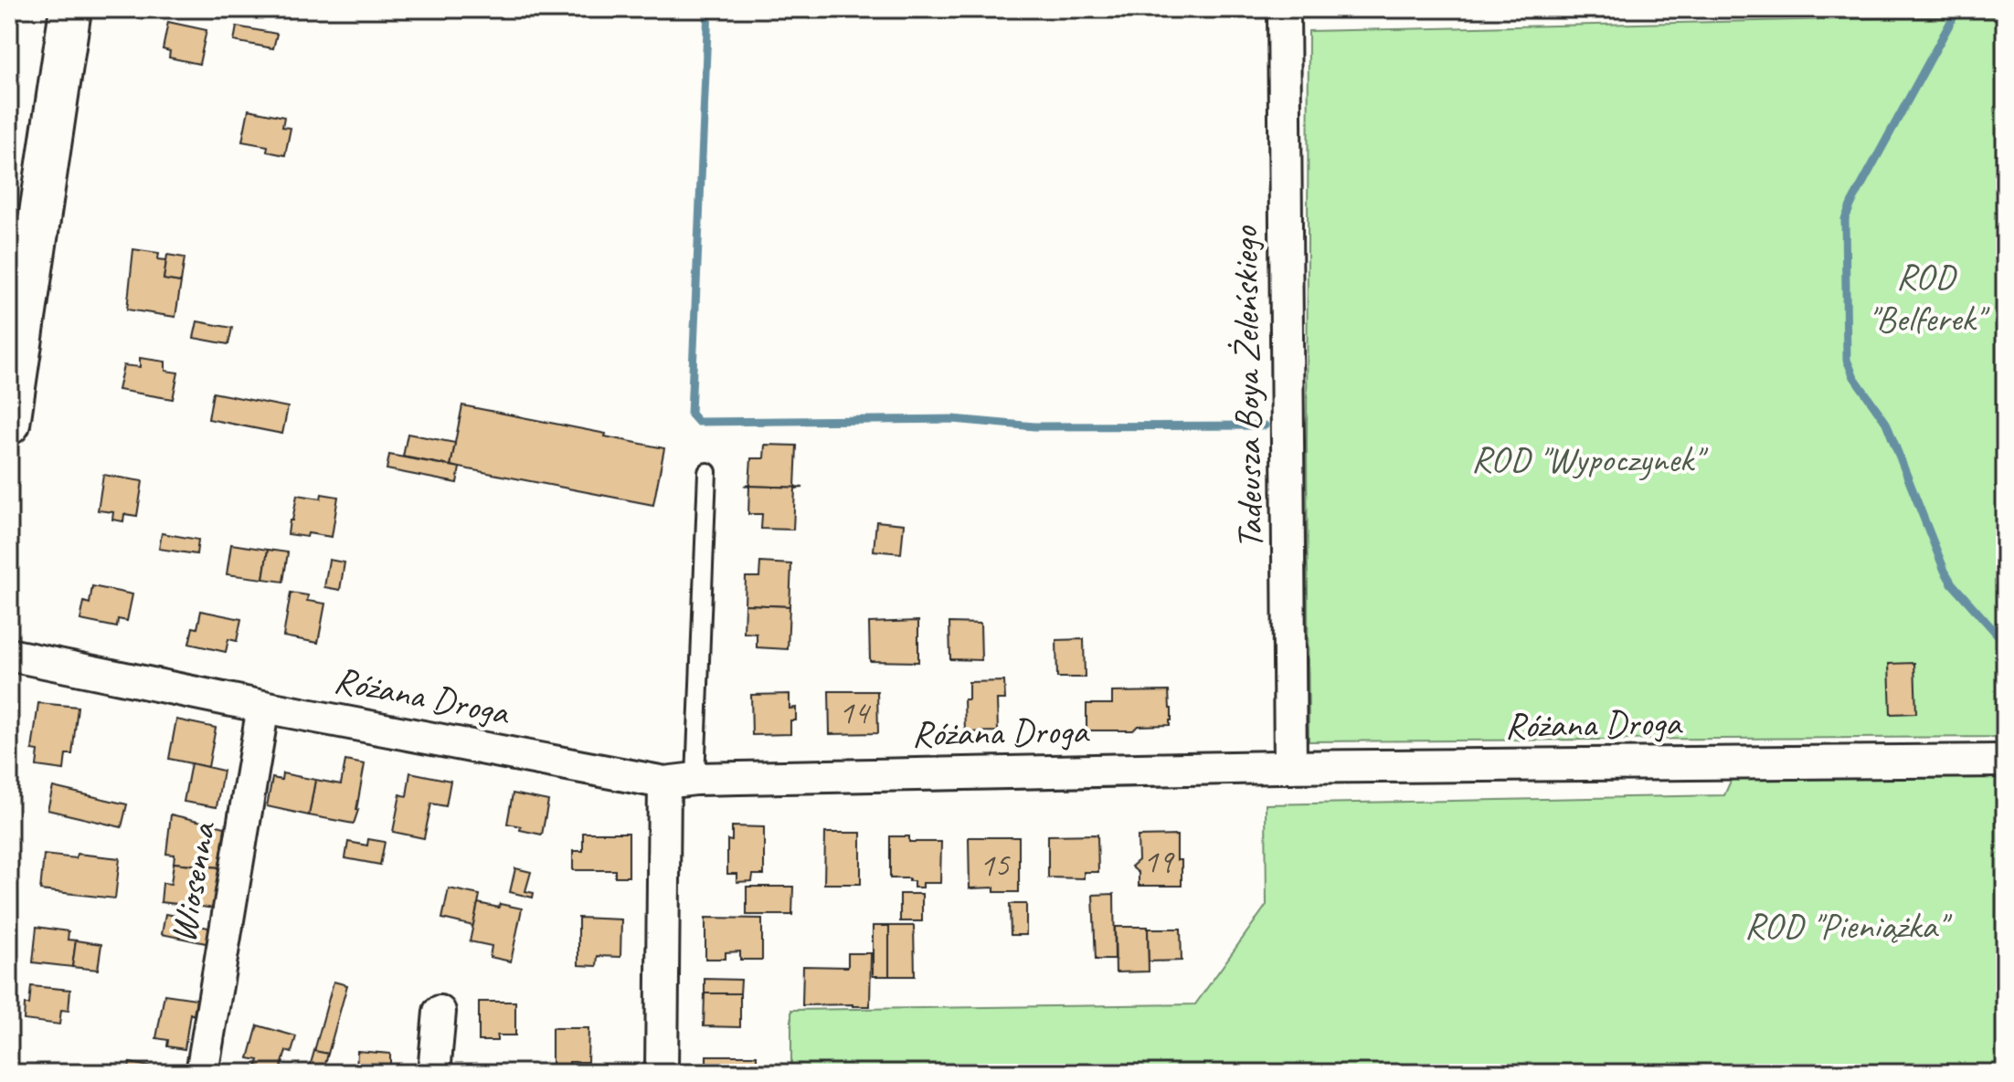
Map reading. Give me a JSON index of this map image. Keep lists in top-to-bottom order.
{
  "streets": {
    "street": ["Tadeusza Boya Żeleńskiego", "Różana Droga", "Wiosenna"]
  },
  "crossings": [
    ["Tadeusza Boya Żeleńskiego", "Różana Droga"],
    ["Różana Droga", "Wiosenna"]
  ],
  "parks": ["ROD \"Belferek\"", "ROD \"Wypoczynek\"", "ROD \"Pieniążka\""],
  "house_numbers": ["14", "19", "15"]
}
